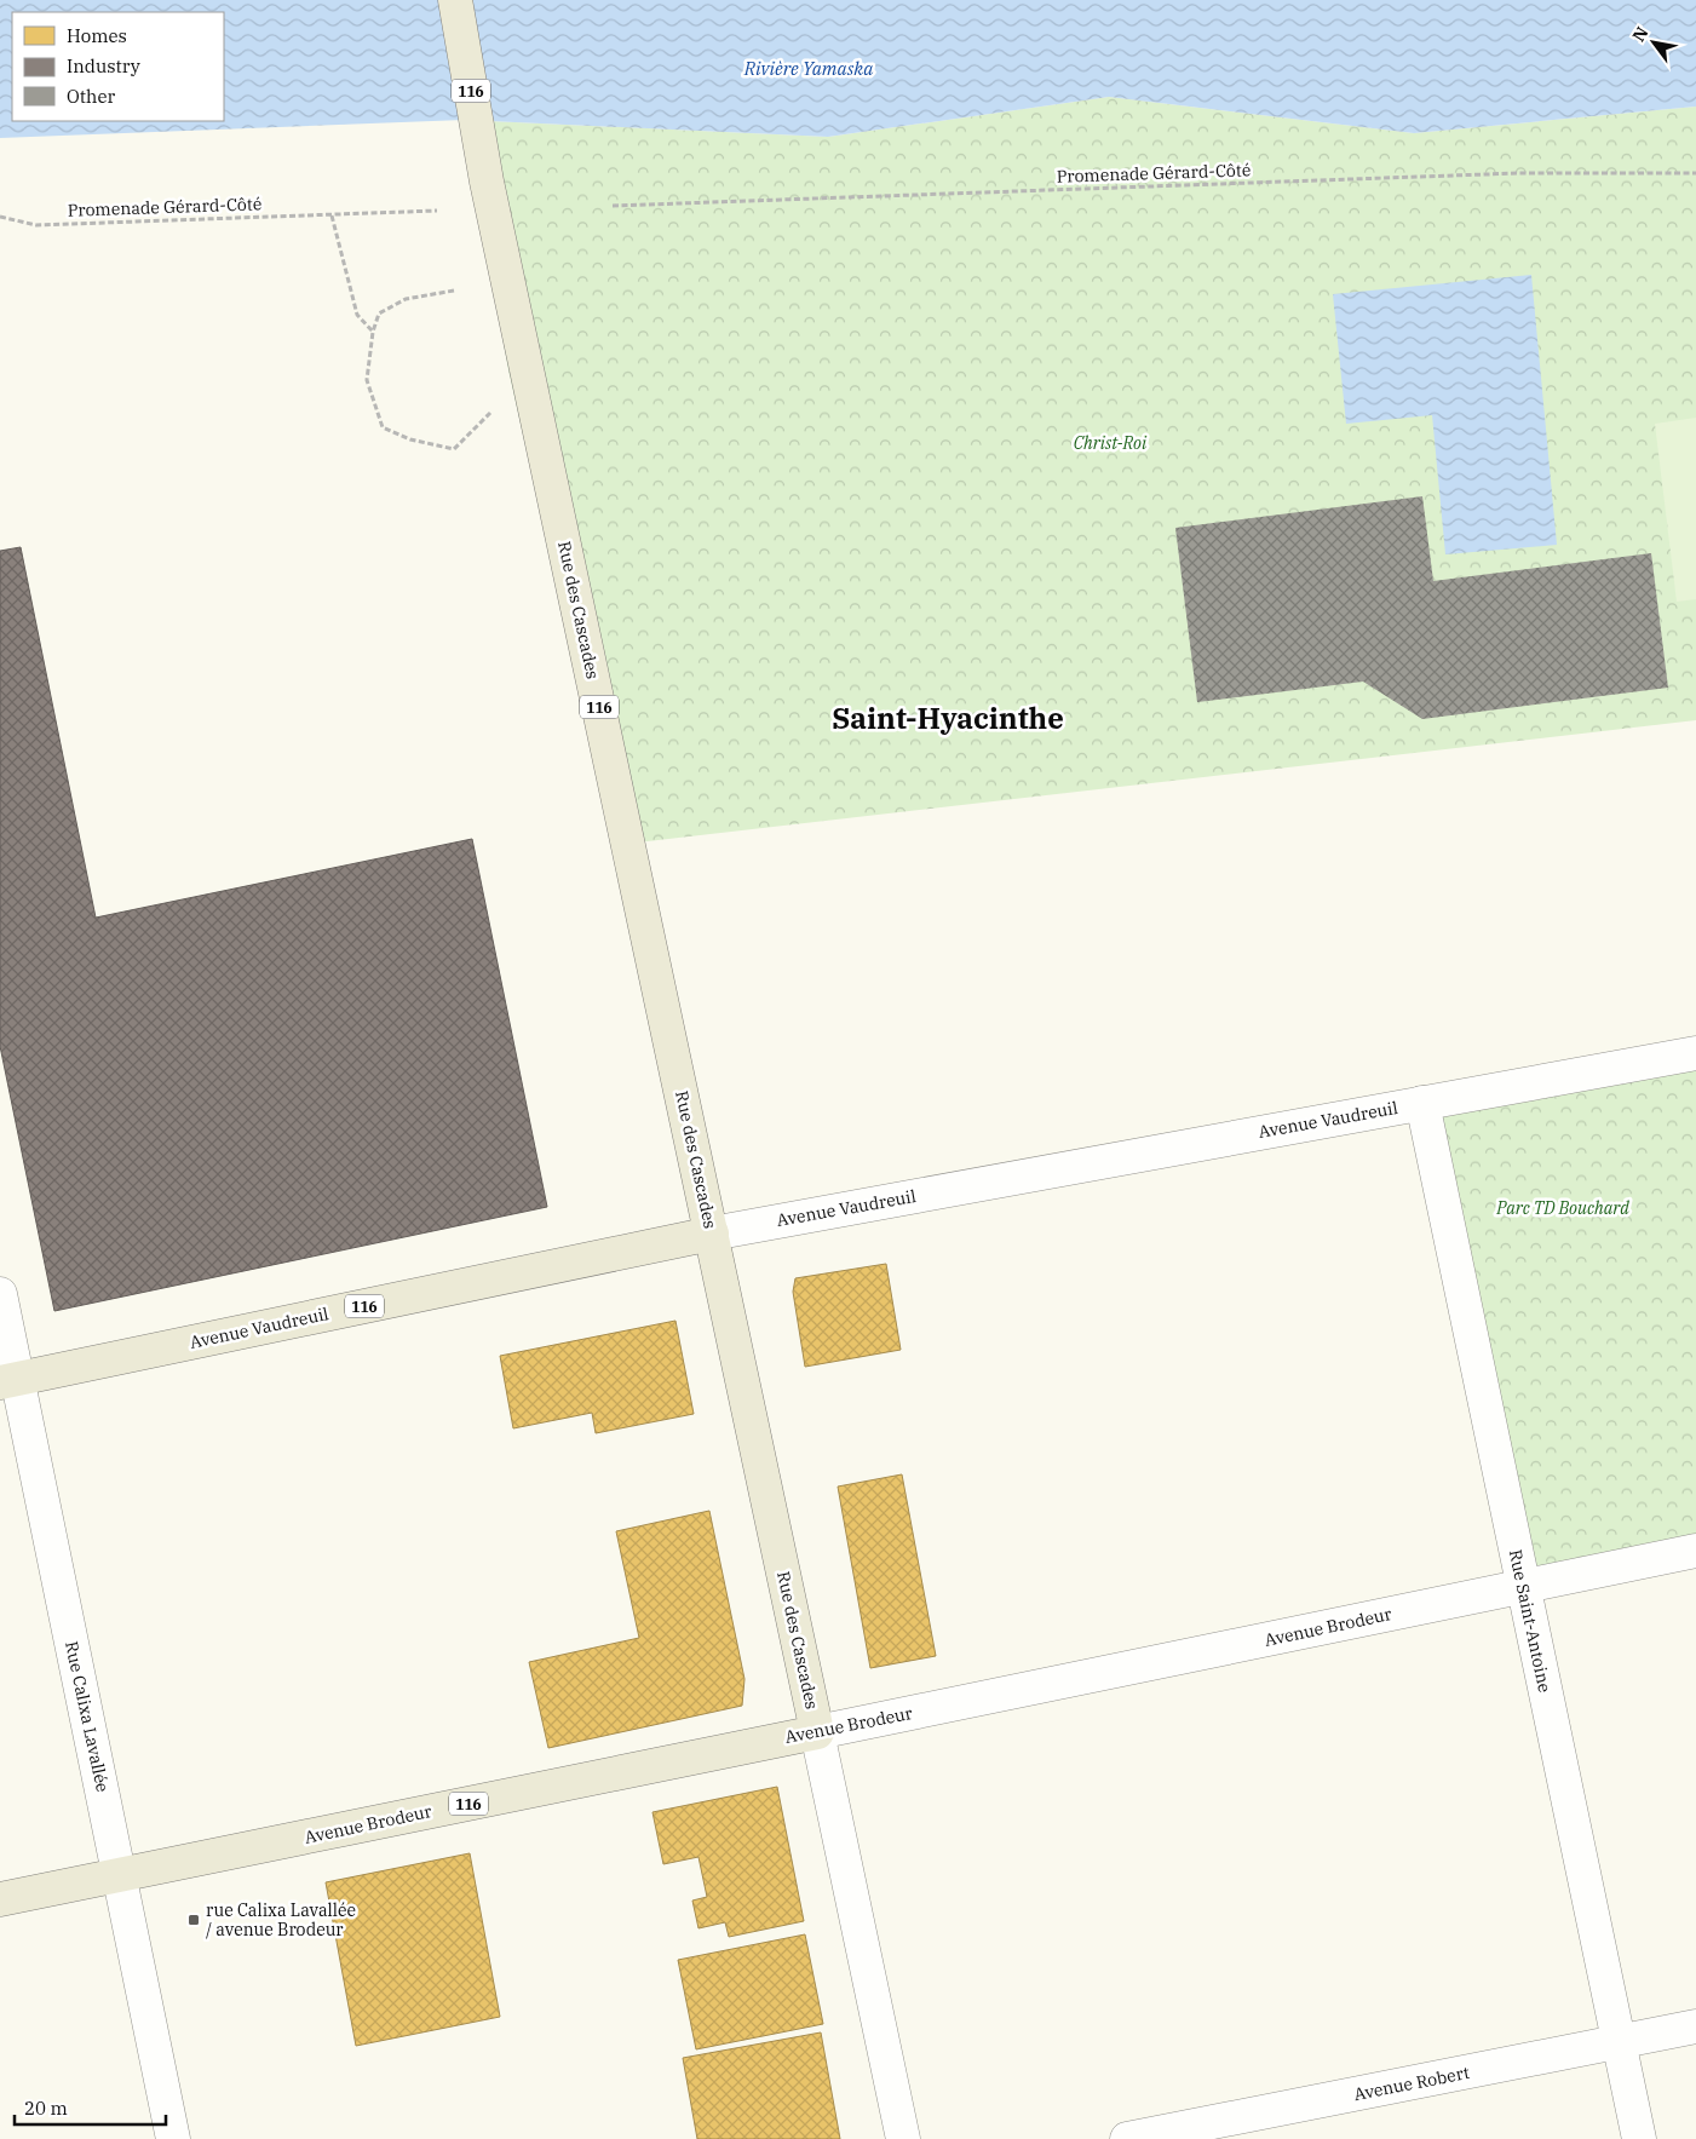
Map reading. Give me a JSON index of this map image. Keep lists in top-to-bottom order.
{
  "streets": {
    "main road": [
      "116",
      "Rue des Cascades",
      "Avenue Vaudreuil",
      "Avenue Brodeur"
    ],
    "street": ["Rue Saint-Antoine", "Rue Calixa Lavallée", "Avenue Robert"],
    "path": ["Promenade Gérard-Côté"]
  },
  "crossings": [
    ["Rue des Cascades", "Avenue Vaudreuil"],
    ["Rue des Cascades", "Avenue Brodeur"],
    ["Avenue Vaudreuil", "Rue Saint-Antoine"],
    ["Avenue Vaudreuil", "Rue Calixa Lavallée"],
    ["Rue Saint-Antoine", "Avenue Brodeur"],
    ["Rue Saint-Antoine", "Avenue Robert"],
    ["Avenue Brodeur", "Rue Calixa Lavallée"]
  ],
  "districts": ["Saint-Hyacinthe"],
  "water": ["Rivière Yamaska"],
  "parks": ["Christ-Roi", "Parc TD Bouchard"],
  "places": {
    "transit": ["rue Calixa Lavallée / avenue Brodeur"]
  },
  "legend": ["Homes", "Industry", "Other"],
  "scale_bar": "20 m",
  "north": "top left"
}
